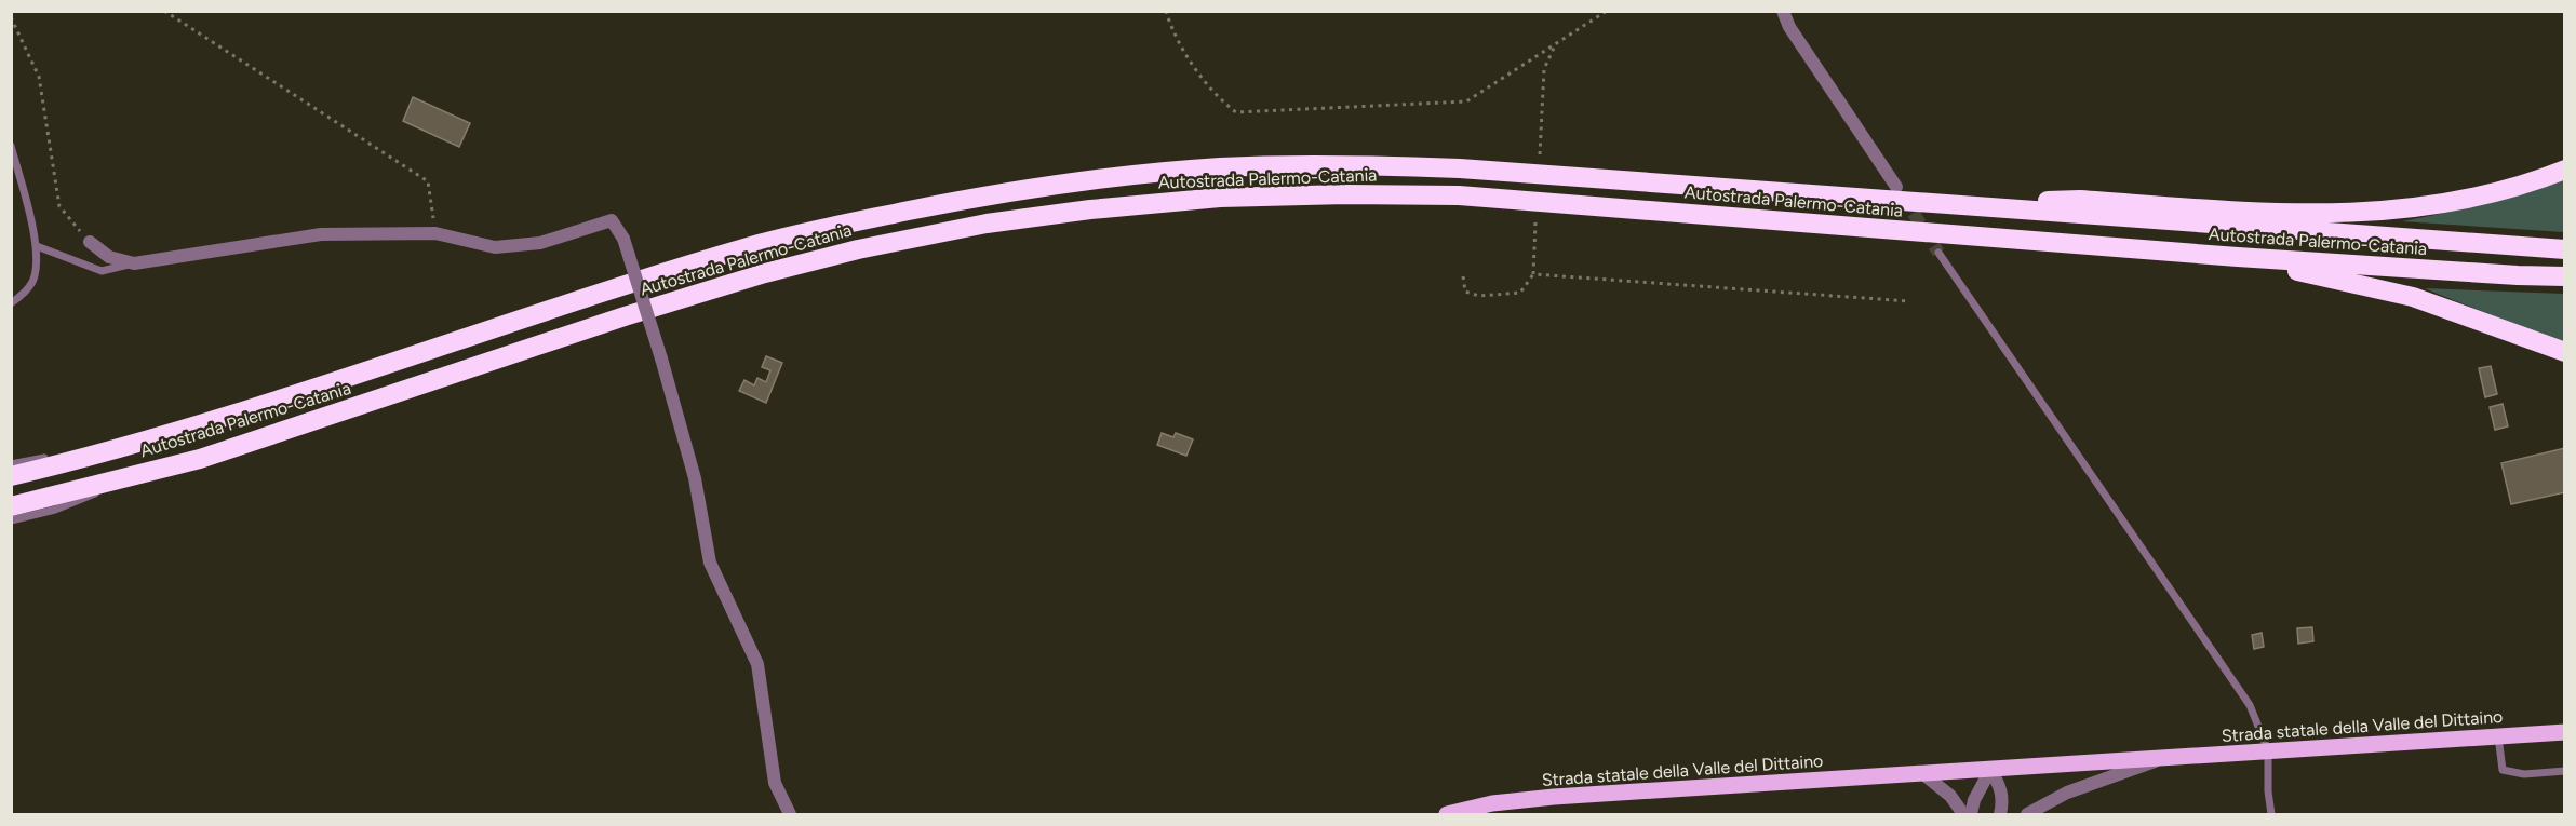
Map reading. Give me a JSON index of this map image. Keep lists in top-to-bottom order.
{
  "streets": {
    "highway": ["Autostrada Palermo-Catania"],
    "main road": ["Strada statale della Valle del Dittaino"]
  }
}
